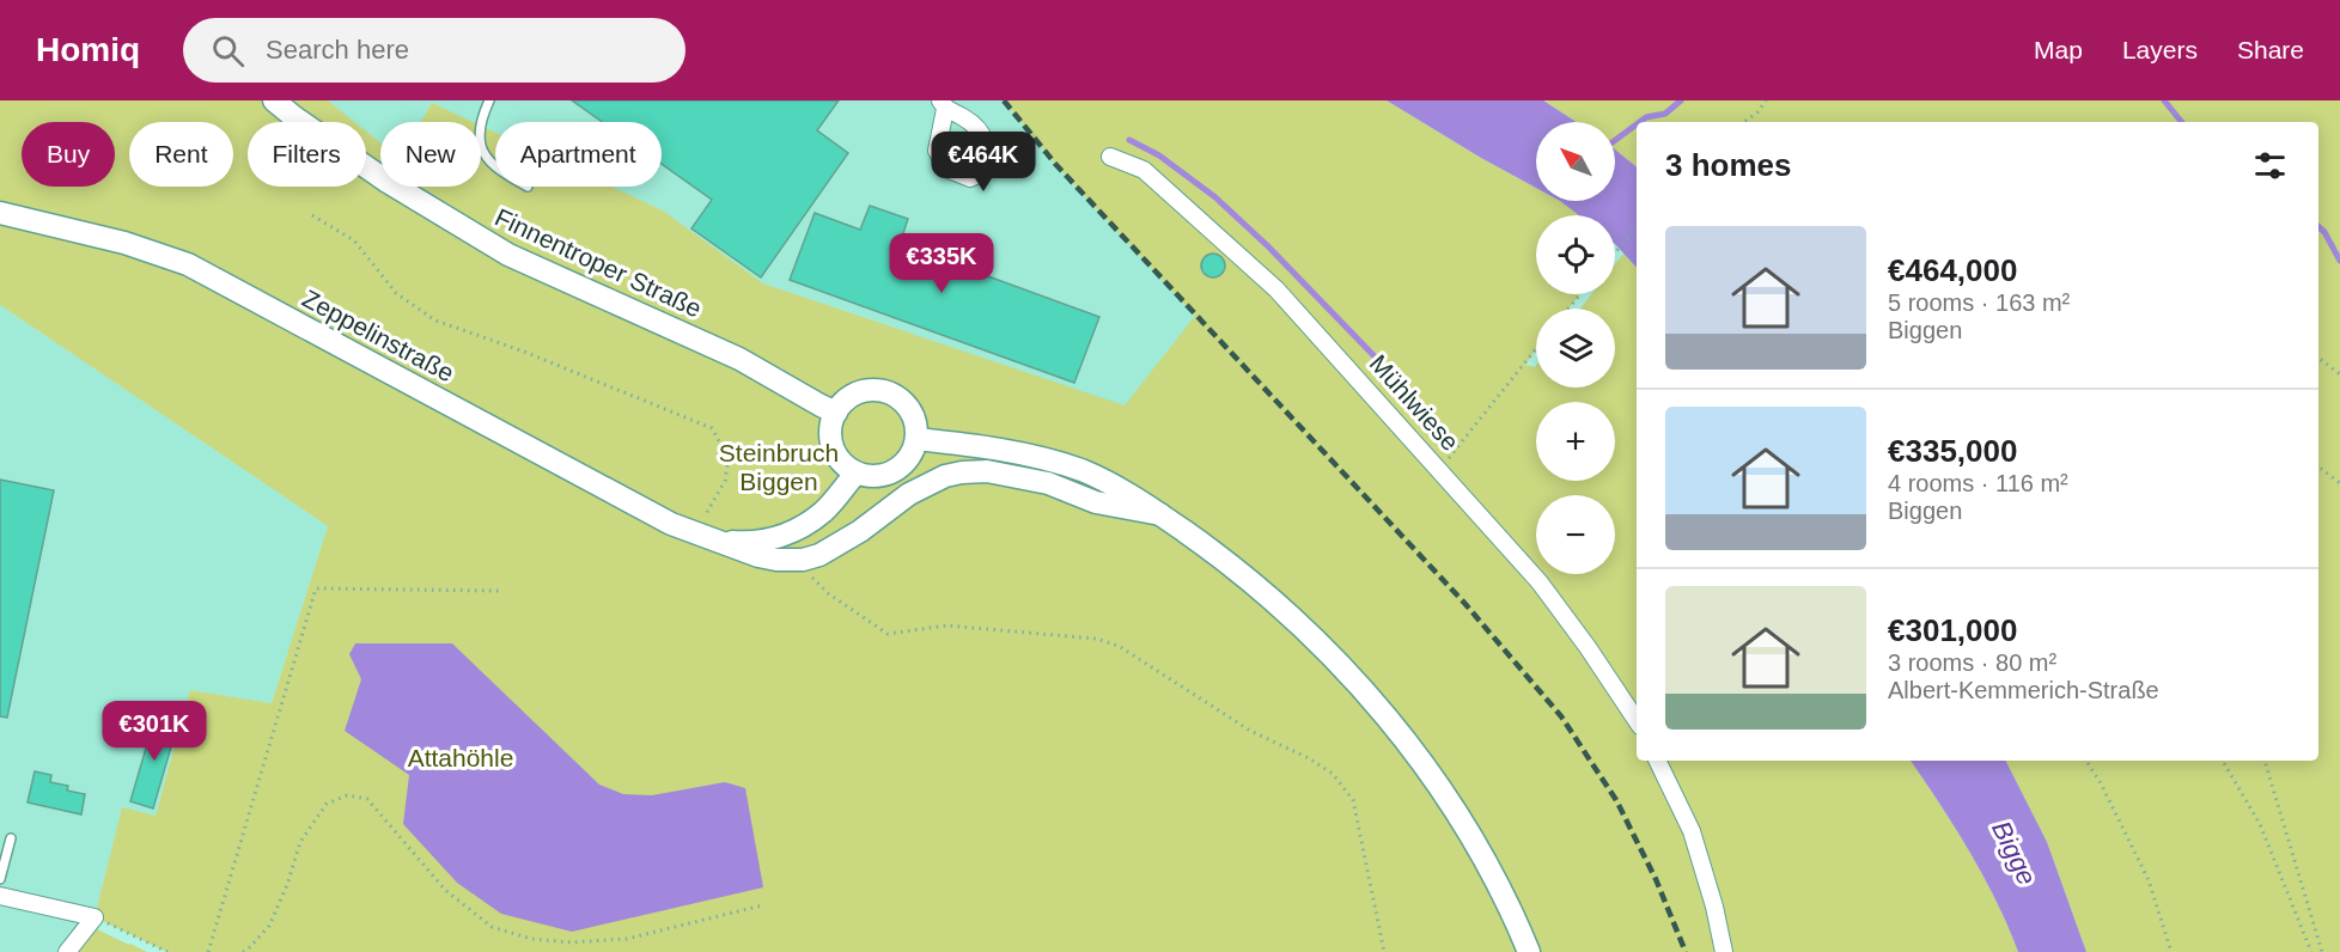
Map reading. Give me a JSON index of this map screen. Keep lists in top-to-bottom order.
{
  "streets": {
    "main road": ["Finnentroper Straße", "Zeppelinstraße"],
    "street": ["Mühlwiese"]
  },
  "crossings": [
    ["Finnentroper Straße", "Zeppelinstraße"]
  ],
  "water": ["Bigge"],
  "parks": ["Steinbruch Biggen", "Attahöhle"],
  "north": "top left",
  "page": {
    "header": "Homiq",
    "search": "Search here",
    "nav": ["Map", "Layers", "Share"],
    "map_buttons": ["+", "−"],
    "chip": [
      "Buy",
      "Rent",
      "Filters",
      "New",
      "Apartment"
    ],
    "heading": "3 homes",
    "price": ["€464K", "€335K", "€301K"],
    "list": [
      {
        "name": "€464,000",
        "note": "5 rooms · 163 m² · Biggen"
      },
      {
        "name": "€335,000",
        "note": "4 rooms · 116 m² · Biggen"
      },
      {
        "name": "€301,000",
        "note": "3 rooms · 80 m² · Albert-Kemmerich-Straße"
      }
    ]
  }
}
